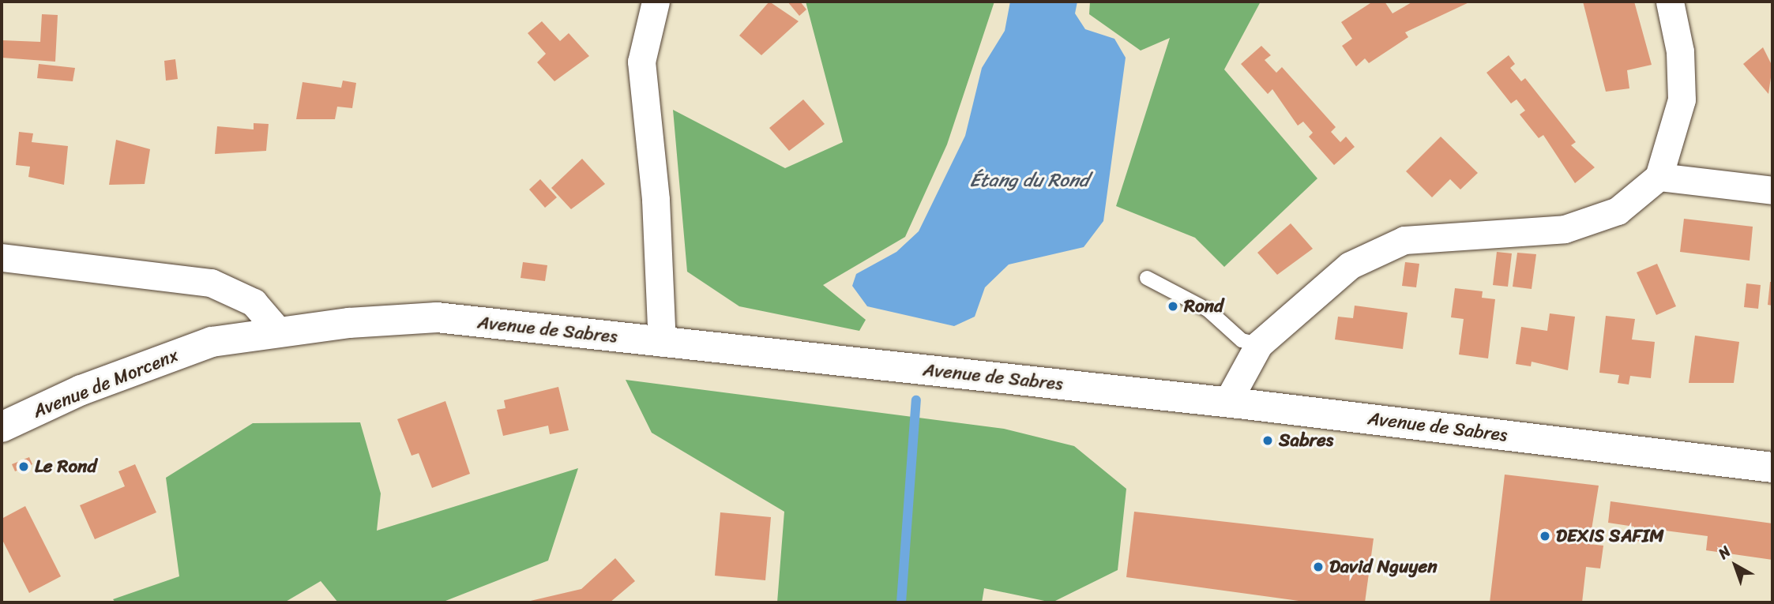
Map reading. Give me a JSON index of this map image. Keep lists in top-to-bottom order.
{
  "streets": {
    "main road": ["Avenue de Sabres", "Avenue de Morcenx"]
  },
  "crossings": [
    ["Avenue de Sabres", "Avenue de Morcenx"]
  ],
  "water": ["Étang du Rond"],
  "places": [
    "Rond",
    "Sabres",
    "Le Rond",
    "DEXIS SAFIM",
    "David Nguyen"
  ],
  "north": "top left"
}
